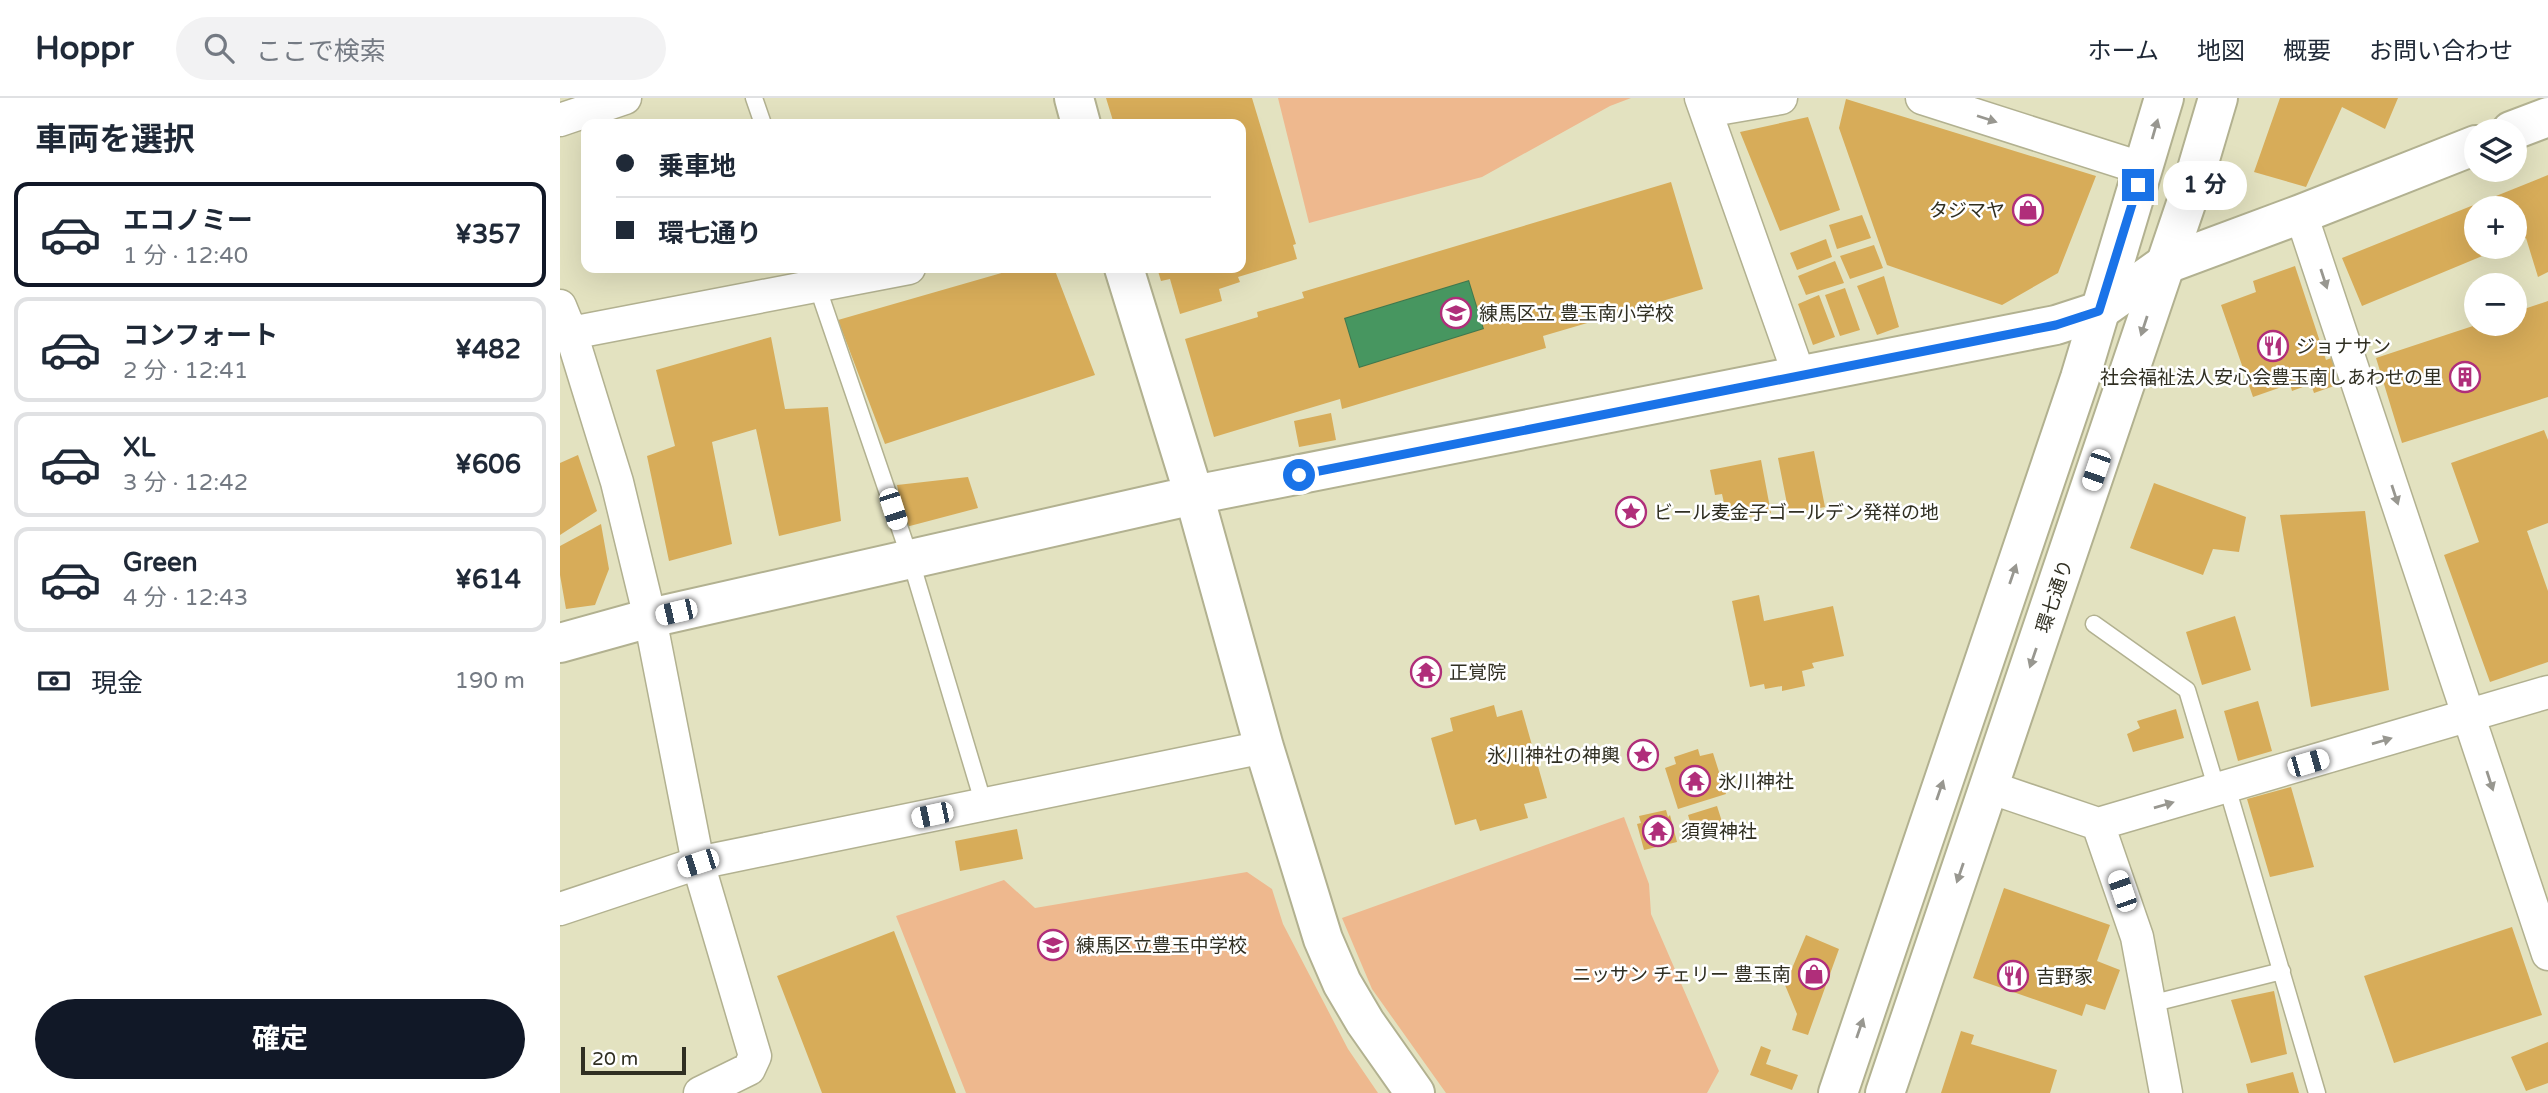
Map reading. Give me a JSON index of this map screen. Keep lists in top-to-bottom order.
{
  "streets": {
    "street": ["環七通り"]
  },
  "places": {
    "shop": ["タジマヤ", "ニッサン チェリー 豊玉南"],
    "school or university": ["練馬区立 豊玉南小学校", "練馬区立豊玉中学校"],
    "restaurant": ["ジョナサン", "吉野家"],
    "building": ["社会福祉法人安心会豊玉南しあわせの里"],
    "place": ["ビール麦金子ゴールデン発祥の地", "氷川神社の神輿"],
    "temple": ["正覚院", "氷川神社", "須賀神社"]
  },
  "scale_bar": "20 m",
  "page": {
    "header": "Hoppr",
    "search": "ここで検索",
    "nav": [
      "ホーム",
      "地図",
      "概要",
      "お問い合わせ"
    ],
    "heading": "車両を選択",
    "map_buttons": ["+", "−"],
    "banner": ["乗車地", "環七通り"],
    "bubble": "1 分",
    "list": [
      {
        "name": "エコノミー",
        "note": "1 分 · 12:40",
        "value": "¥357"
      },
      {
        "name": "コンフォート",
        "note": "2 分 · 12:41",
        "value": "¥482"
      },
      {
        "name": "XL",
        "note": "3 分 · 12:42",
        "value": "¥606"
      },
      {
        "name": "Green",
        "note": "4 分 · 12:43",
        "value": "¥614"
      }
    ],
    "pay": ["現金", "190 m"],
    "buttons": "確定",
    "scale": "20 m"
  }
}
